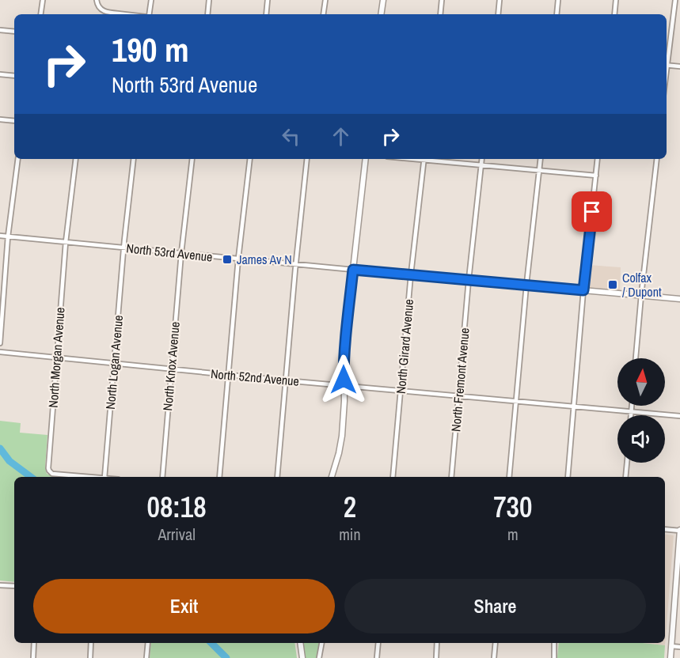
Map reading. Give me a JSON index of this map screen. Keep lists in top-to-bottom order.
{
  "streets": {
    "street": [
      "North 53rd Avenue",
      "North Girard Avenue",
      "North Morgan Avenue",
      "North Logan Avenue",
      "North Knox Avenue",
      "North 52nd Avenue",
      "North Fremont Avenue"
    ]
  },
  "crossings": [
    ["North 53rd Avenue", "North Girard Avenue"],
    ["North 53rd Avenue", "North Morgan Avenue"],
    ["North 53rd Avenue", "North Logan Avenue"],
    ["North 53rd Avenue", "North Knox Avenue"],
    ["North 53rd Avenue", "North Fremont Avenue"],
    ["North Girard Avenue", "North 52nd Avenue"],
    ["North Morgan Avenue", "North 52nd Avenue"],
    ["North Logan Avenue", "North 52nd Avenue"],
    ["North Knox Avenue", "North 52nd Avenue"],
    ["North 52nd Avenue", "North Fremont Avenue"]
  ],
  "places": {
    "transit": ["James Av N", "Colfax / Dupont"]
  },
  "north": "top",
  "page": {
    "turn": ["190 m", "North 53rd Avenue"],
    "eta": [
      "08:18",
      "Arrival",
      "2",
      "min",
      "730",
      "m"
    ],
    "buttons": ["Exit", "Share"]
  }
}
